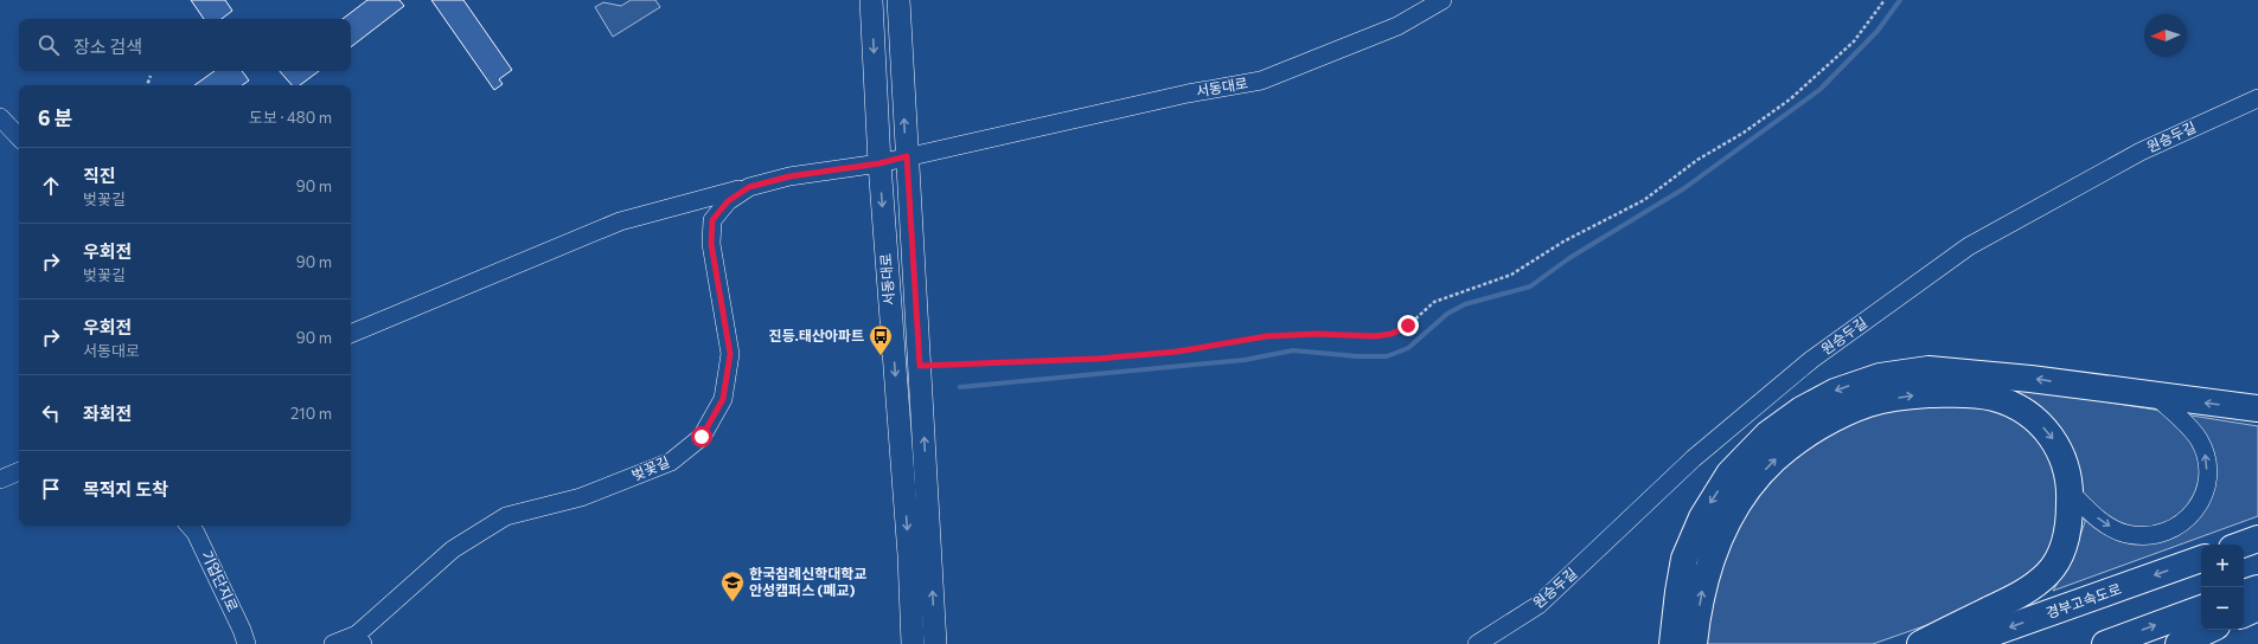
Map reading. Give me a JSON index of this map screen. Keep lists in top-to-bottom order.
{
  "streets": {
    "highway": ["경부고속도로"],
    "main road": ["서동대로"],
    "street": ["원승두길", "벚꽃길", "기업단지로"]
  },
  "crossings": [
    ["서동대로", "벚꽃길"]
  ],
  "places": {
    "bus stop": ["진등.태산아파트"],
    "school or university": ["한국침례신학대학교 안성캠퍼스 (폐교)"]
  },
  "north": "left",
  "page": {
    "search": "장소 검색",
    "heading": ["6 분", "도보 · 480 m"],
    "list": [
      ["직진", "벚꽃길", "90 m"],
      ["우회전", "벚꽃길", "90 m"],
      ["우회전", "서동대로", "90 m"],
      ["좌회전", "210 m"],
      "목적지 도착"
    ],
    "map_buttons": ["+", "−"]
  }
}
